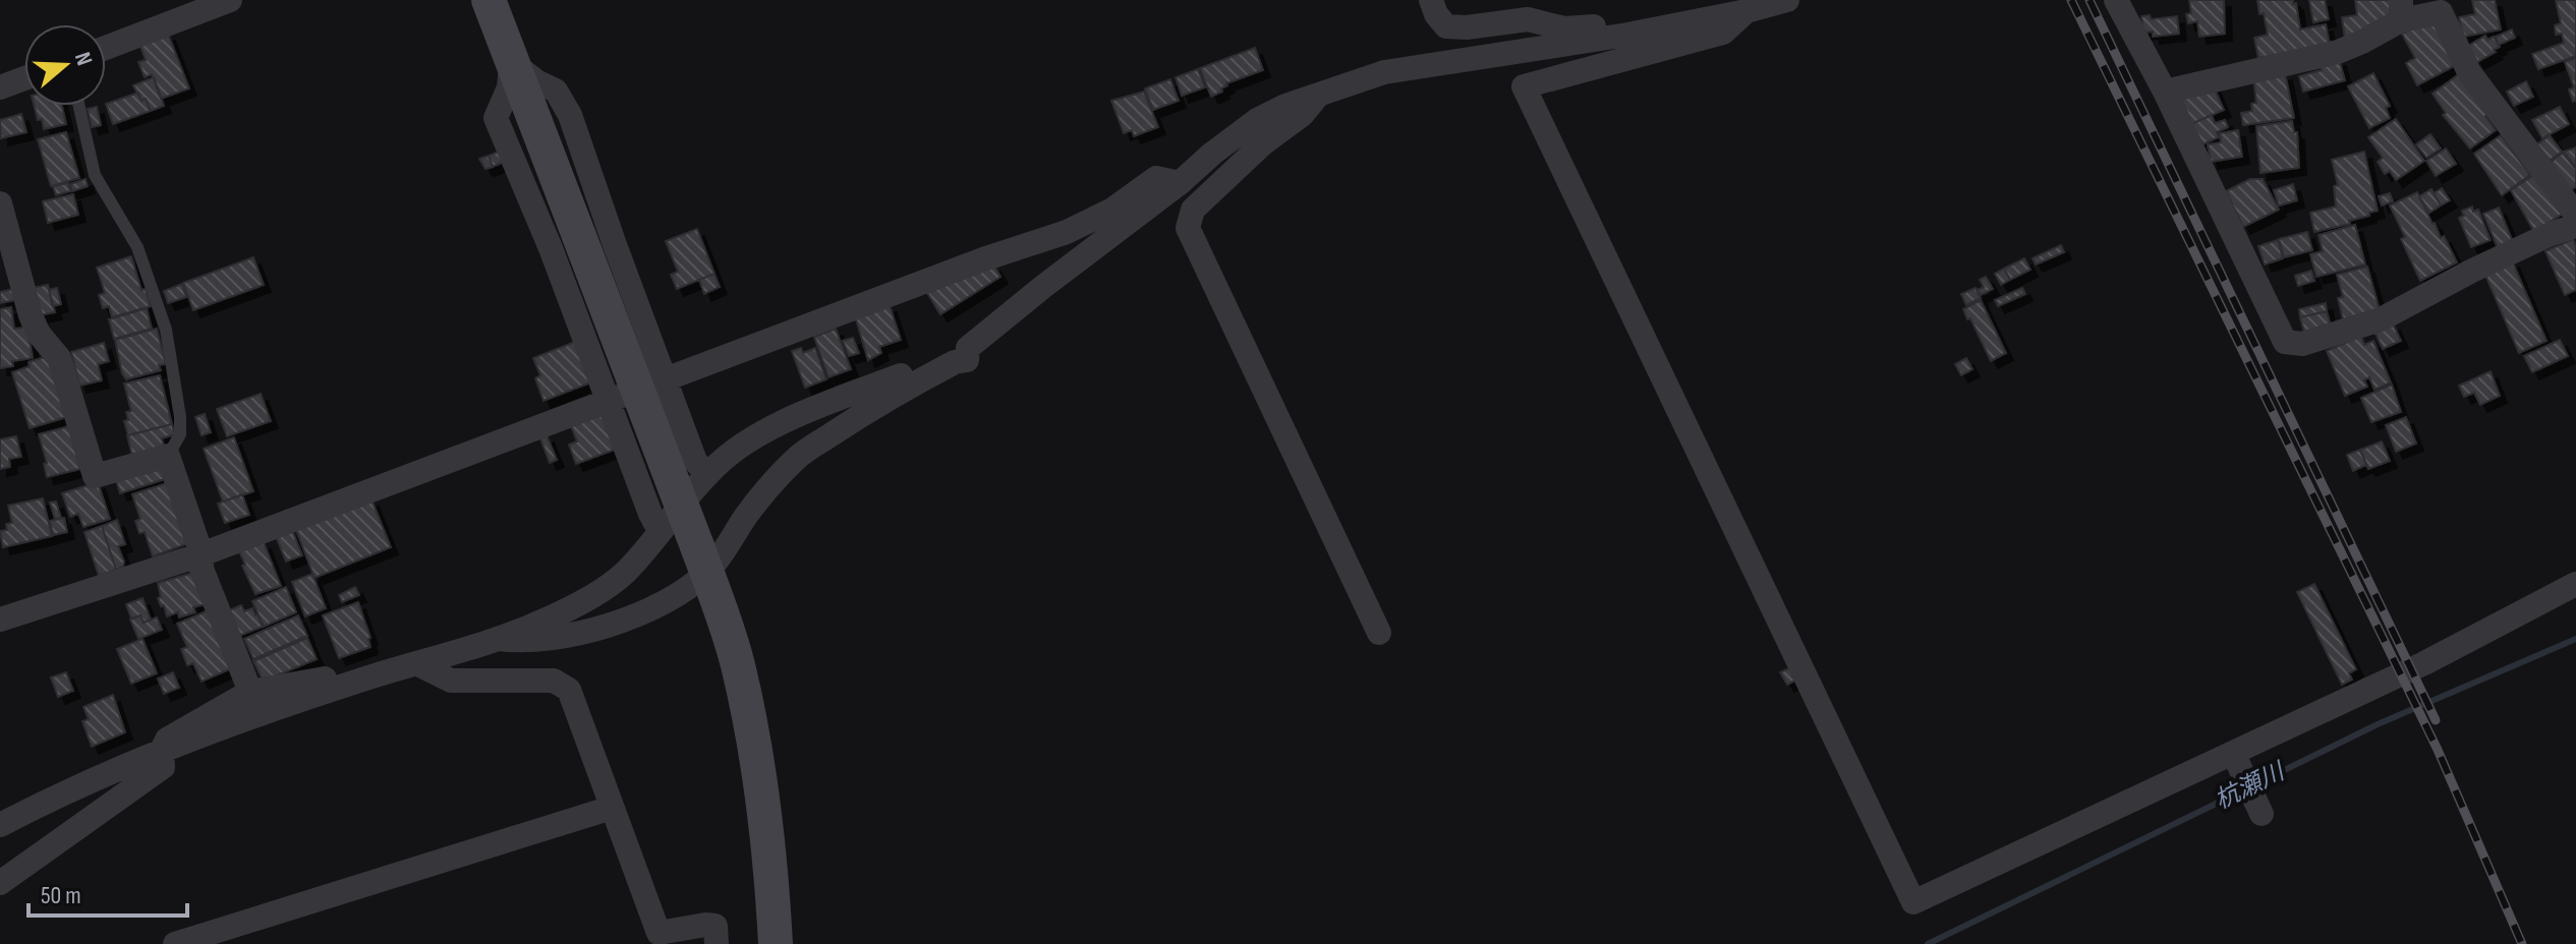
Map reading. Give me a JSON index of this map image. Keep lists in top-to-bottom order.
{
  "water": ["杭瀬川"],
  "scale_bar": "50 m",
  "north": "right"
}
